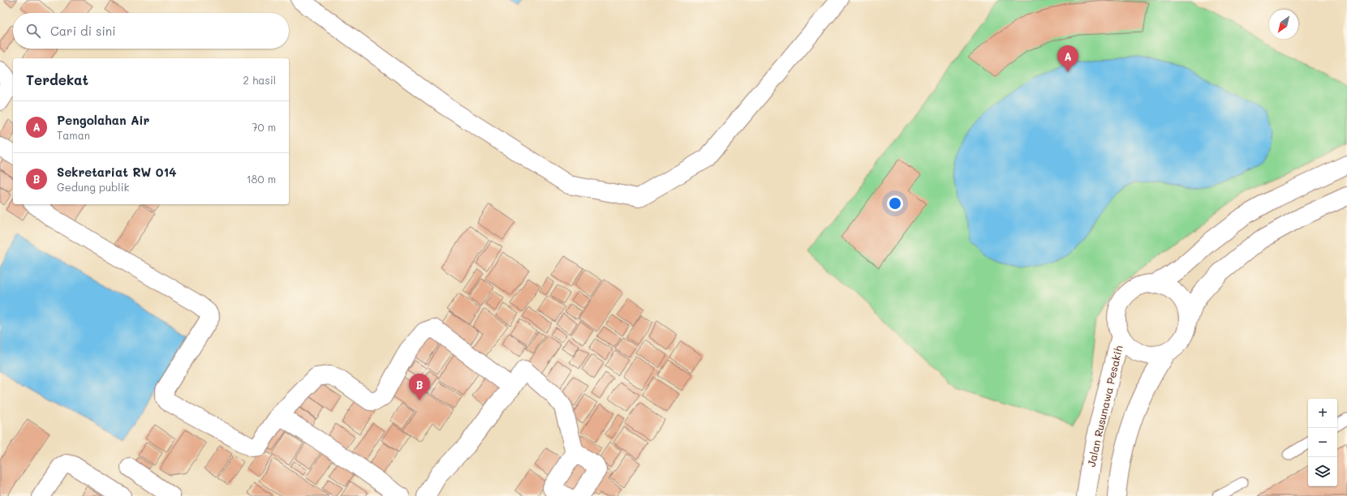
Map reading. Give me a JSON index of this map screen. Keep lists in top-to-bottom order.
{
  "streets": {
    "street": ["Jalan Rusunawa Pesakih"]
  },
  "north": "bottom left",
  "page": {
    "search": "Cari di sini",
    "pins": ["A", "B"],
    "heading": ["Terdekat", "2 hasil"],
    "list": [
      {
        "mark": "A",
        "name": "Pengolahan Air",
        "note": "Taman",
        "value": "70 m"
      },
      {
        "mark": "B",
        "name": "Sekretariat RW 014",
        "note": "Gedung publik",
        "value": "180 m"
      }
    ],
    "map_buttons": ["+", "−"]
  }
}
